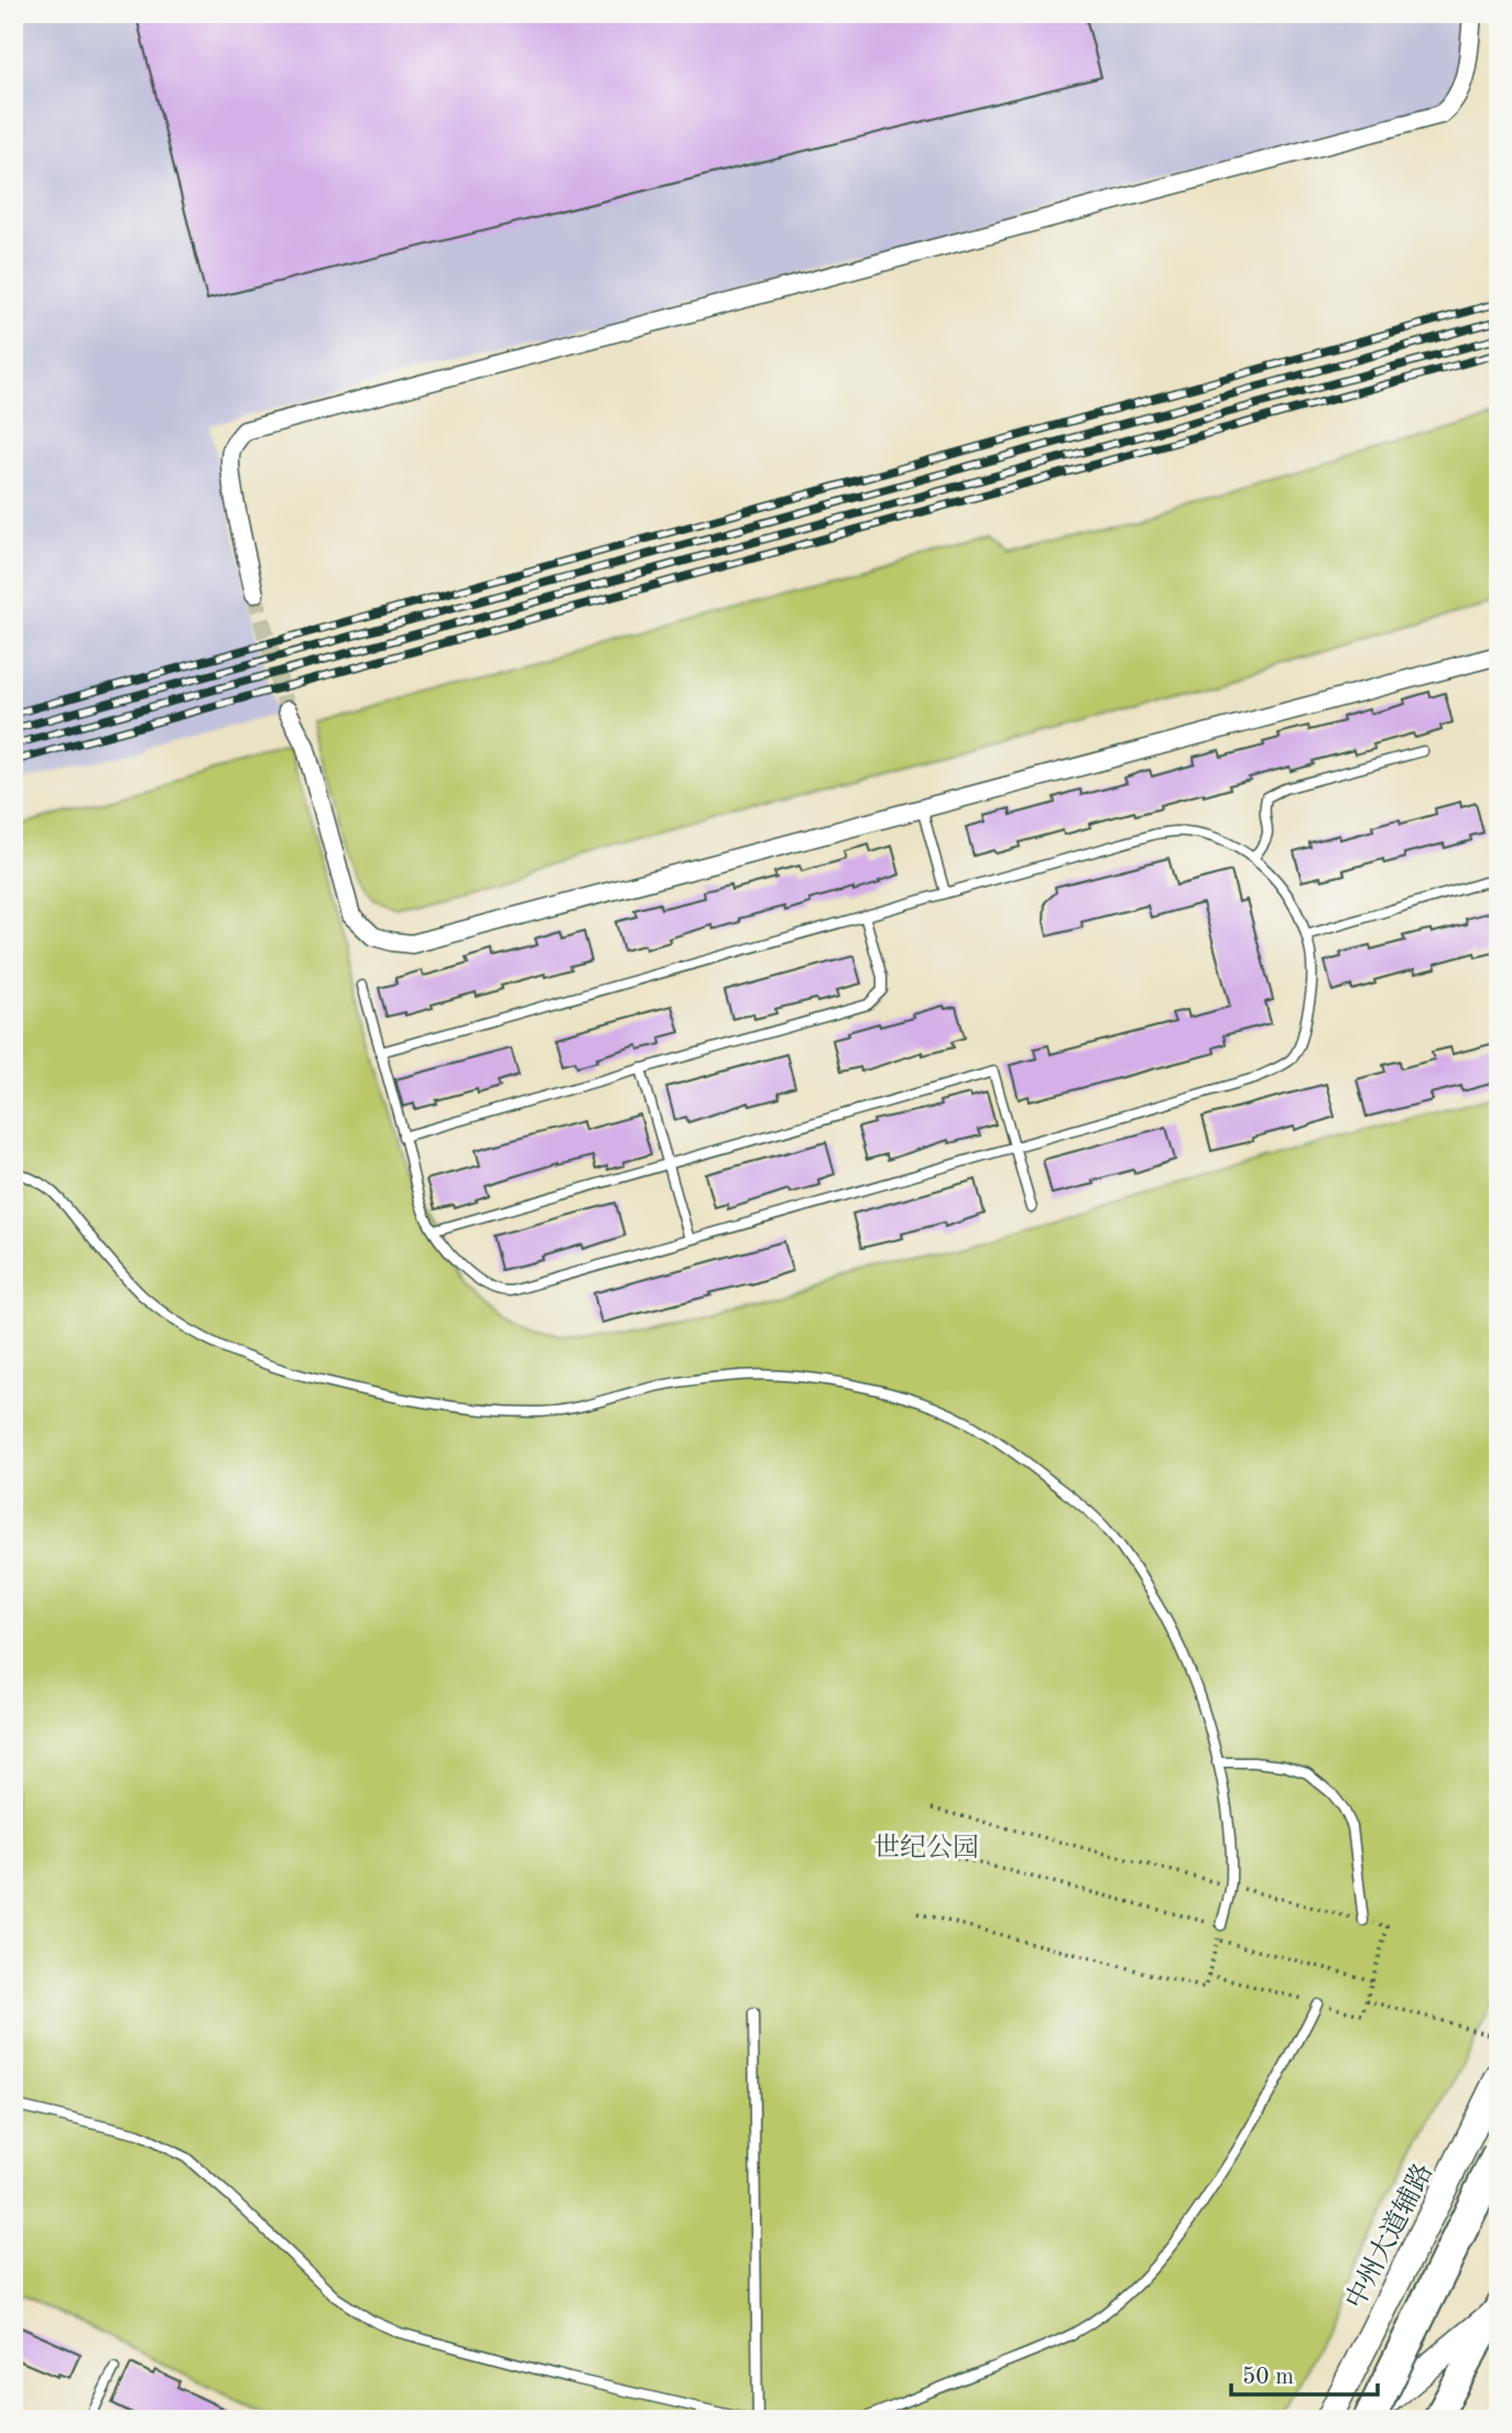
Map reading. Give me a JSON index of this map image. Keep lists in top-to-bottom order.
{
  "streets": {
    "street": ["中州大道辅路"]
  },
  "parks": ["世纪公园"],
  "scale_bar": "50 m"
}
